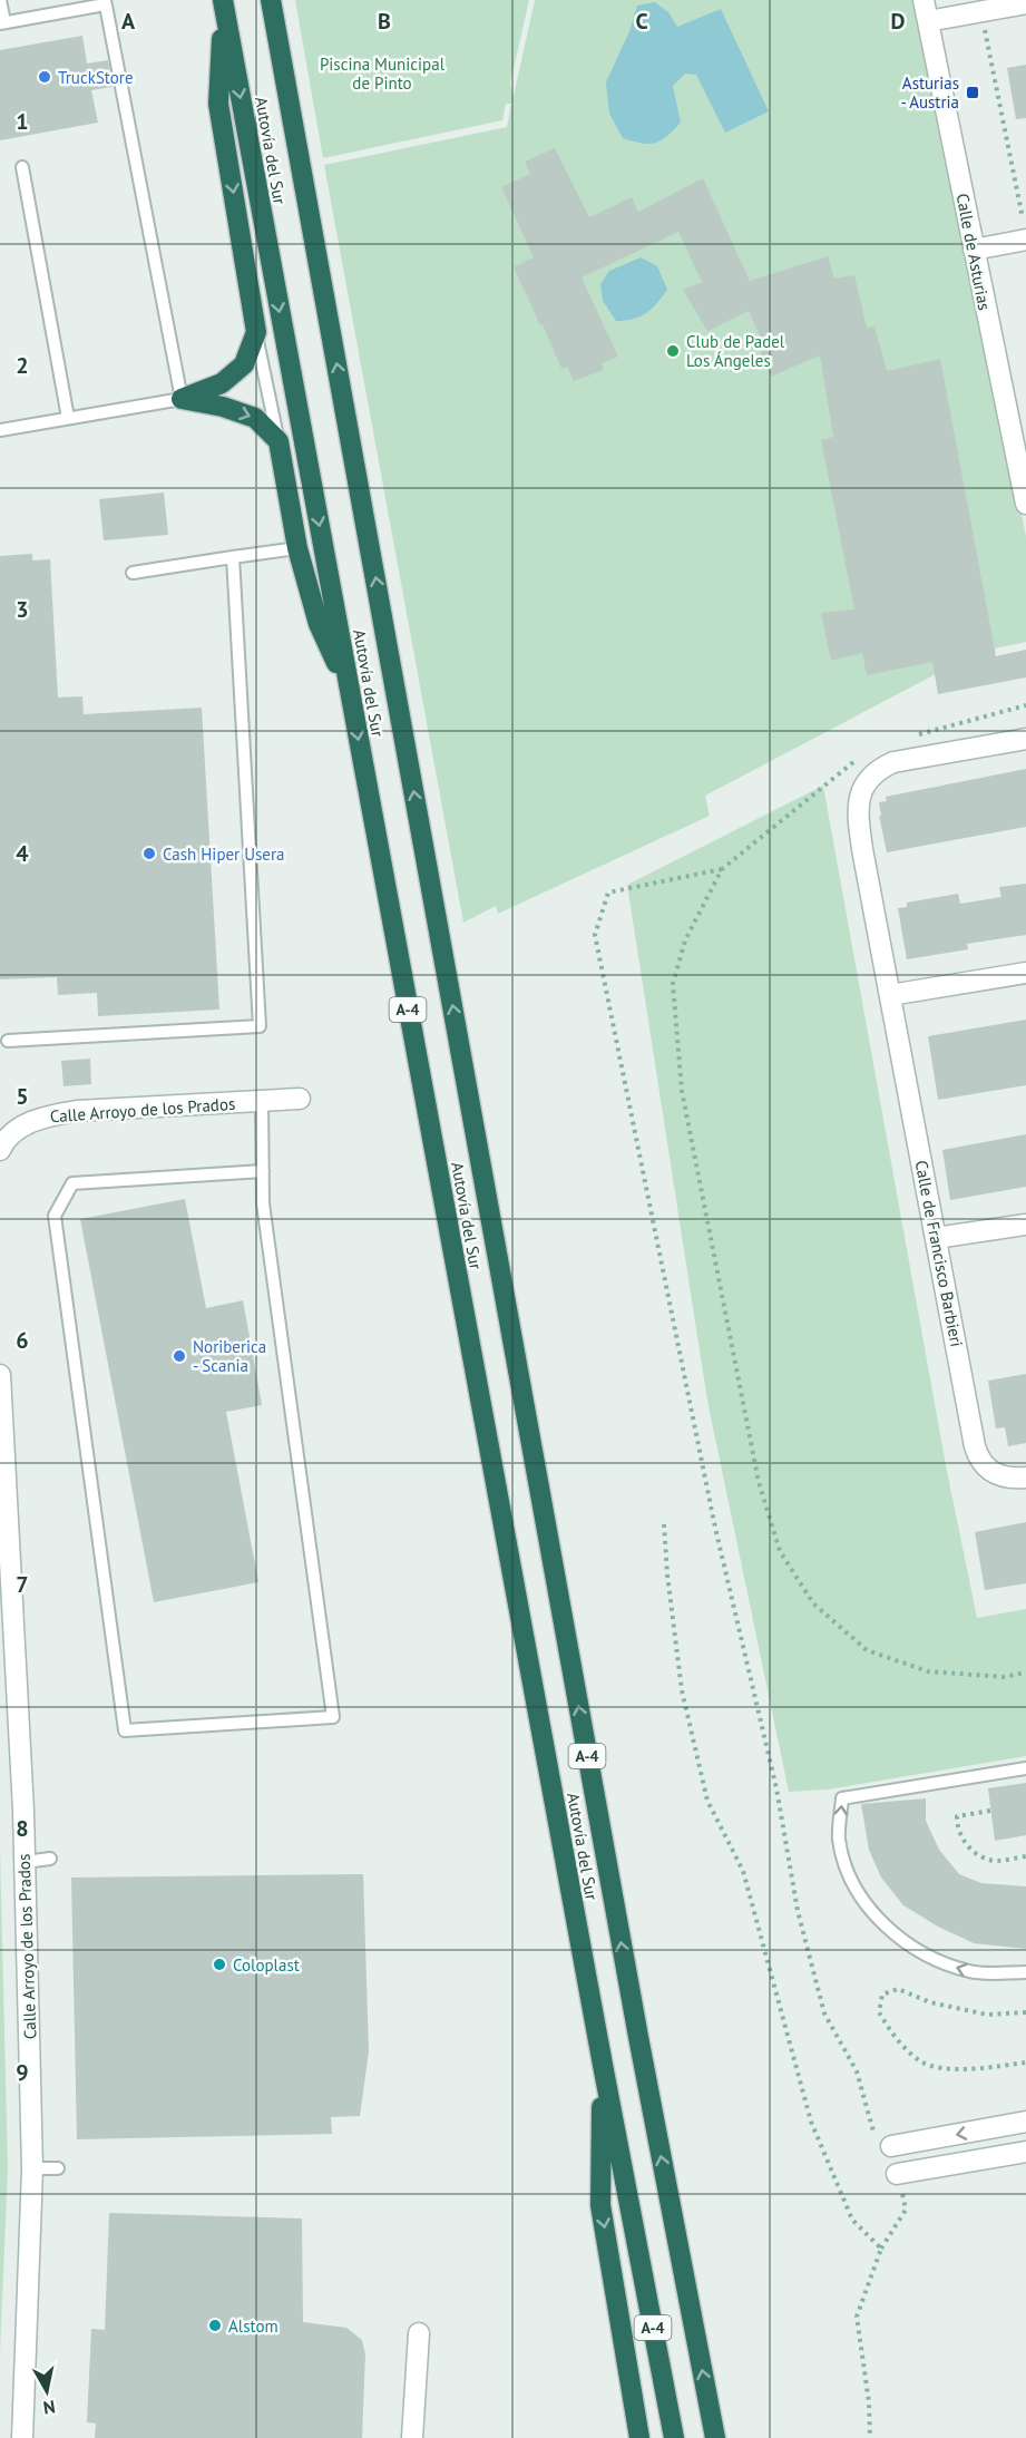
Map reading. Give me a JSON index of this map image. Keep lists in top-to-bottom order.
{
  "streets": {
    "highway": ["Autovía del Sur", "A-4"],
    "street": ["Calle de Asturias", "Calle Arroyo de los Prados", "Calle de Francisco Barbieri"]
  },
  "parks": ["Piscina Municipal de Pinto"],
  "places": {
    "other": [
      "TruckStore",
      "Club de Padel Los Ángeles",
      "Cash Hiper Usera",
      "Noriberica - Scania",
      "Coloplast",
      "Alstom"
    ],
    "transit": ["Asturias - Austria"]
  },
  "north": "bottom",
  "grid": {
    "columns": [
      "A",
      "B",
      "C",
      "D"
    ],
    "rows": [
      "1",
      "2",
      "3",
      "4",
      "5",
      "6",
      "7",
      "8",
      "9"
    ]
  }
}
